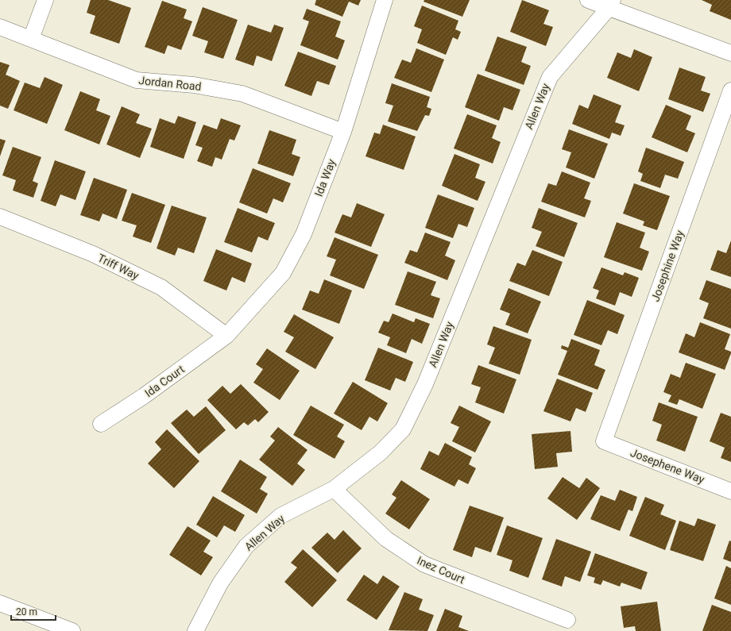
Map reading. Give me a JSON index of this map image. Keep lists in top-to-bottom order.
{
  "streets": {
    "street": [
      "Jordan Road",
      "Allen Way",
      "Ida Way",
      "Josephine Way",
      "Triff Way",
      "Ida Court",
      "Josephene Way",
      "Inez Court"
    ]
  },
  "crossings": [
    ["Jordan Road", "Ida Way"],
    ["Allen Way", "Inez Court"],
    ["Ida Way", "Triff Way"],
    ["Ida Way", "Ida Court"],
    ["Josephine Way", "Josephene Way"],
    ["Triff Way", "Ida Court"]
  ],
  "scale_bar": "20 m"
}
